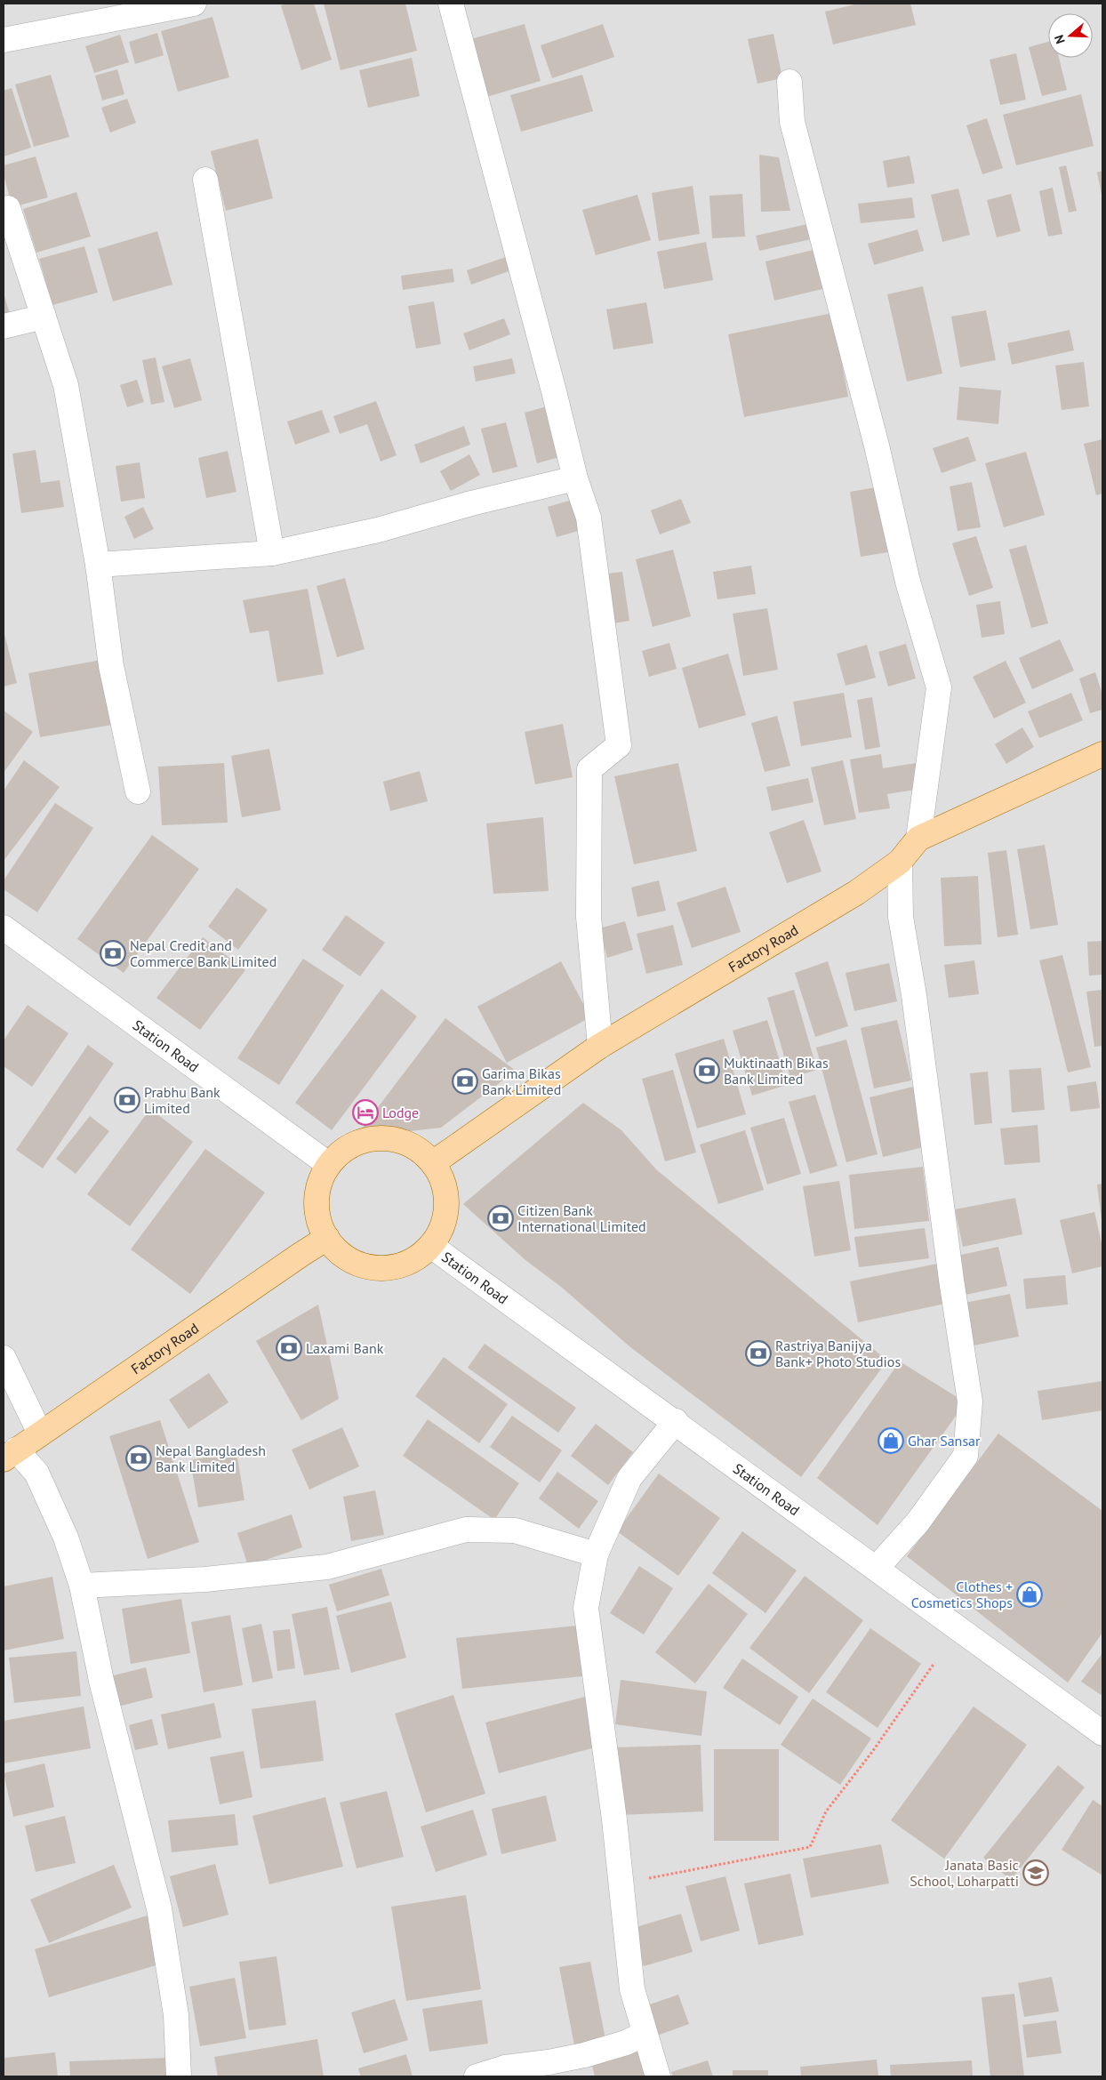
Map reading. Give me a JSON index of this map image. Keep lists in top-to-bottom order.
{
  "streets": {
    "main road": ["Factory Road"],
    "street": ["Station Road"]
  },
  "crossings": [
    ["Factory Road", "Station Road"]
  ],
  "places": {
    "bank": [
      "Nepal Credit and Commerce Bank Limited",
      "Muktinaath Bikas Bank Limited",
      "Garima Bikas Bank Limited",
      "Prabhu Bank Limited",
      "Citizen Bank International Limited",
      "Laxami Bank",
      "Rastriya Banijya Bank+ Photo Studios",
      "Nepal Bangladesh Bank Limited"
    ],
    "hotel": ["Lodge"],
    "shop": ["Ghar Sansar", "Clothes + Cosmetics Shops"],
    "school or university": ["Janata Basic School, Loharpatti"]
  },
  "north": "left"
}
